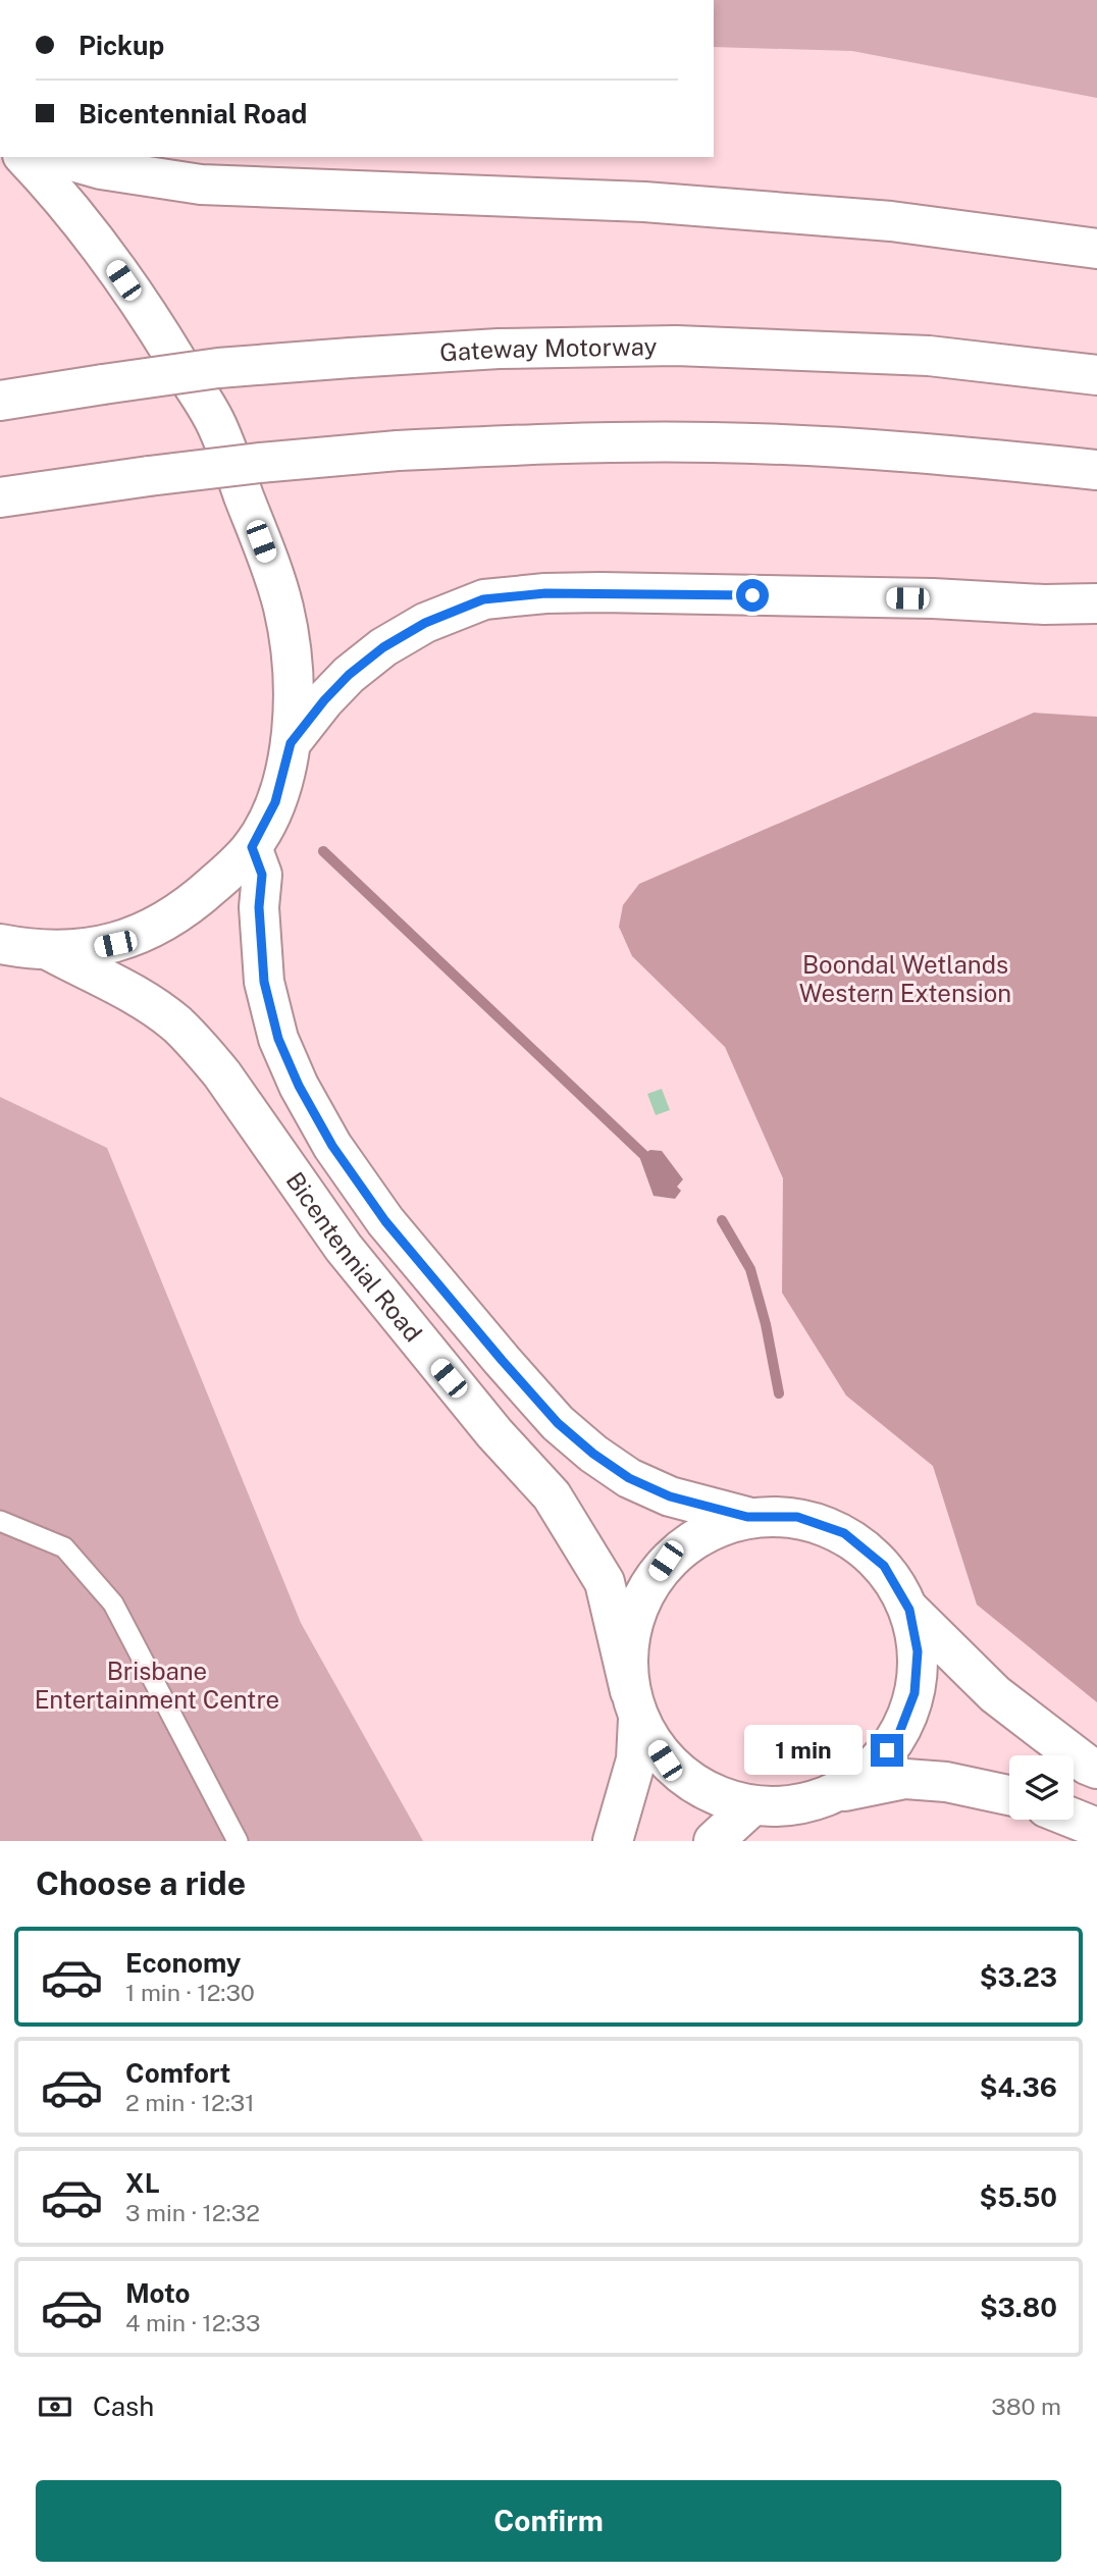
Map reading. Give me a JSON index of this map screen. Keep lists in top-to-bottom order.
{
  "streets": {
    "main road": ["Gateway Motorway", "Bicentennial Road"]
  },
  "parks": ["Boondal Wetlands Western Extension", "Brisbane Entertainment Centre"],
  "page": {
    "banner": ["Pickup", "Bicentennial Road"],
    "bubble": "1 min",
    "heading": "Choose a ride",
    "list": [
      {
        "name": "Economy",
        "note": "1 min · 12:30",
        "value": "$3.23"
      },
      {
        "name": "Comfort",
        "note": "2 min · 12:31",
        "value": "$4.36"
      },
      {
        "name": "XL",
        "note": "3 min · 12:32",
        "value": "$5.50"
      },
      {
        "name": "Moto",
        "note": "4 min · 12:33",
        "value": "$3.80"
      }
    ],
    "pay": ["Cash", "380 m"],
    "buttons": "Confirm"
  }
}
